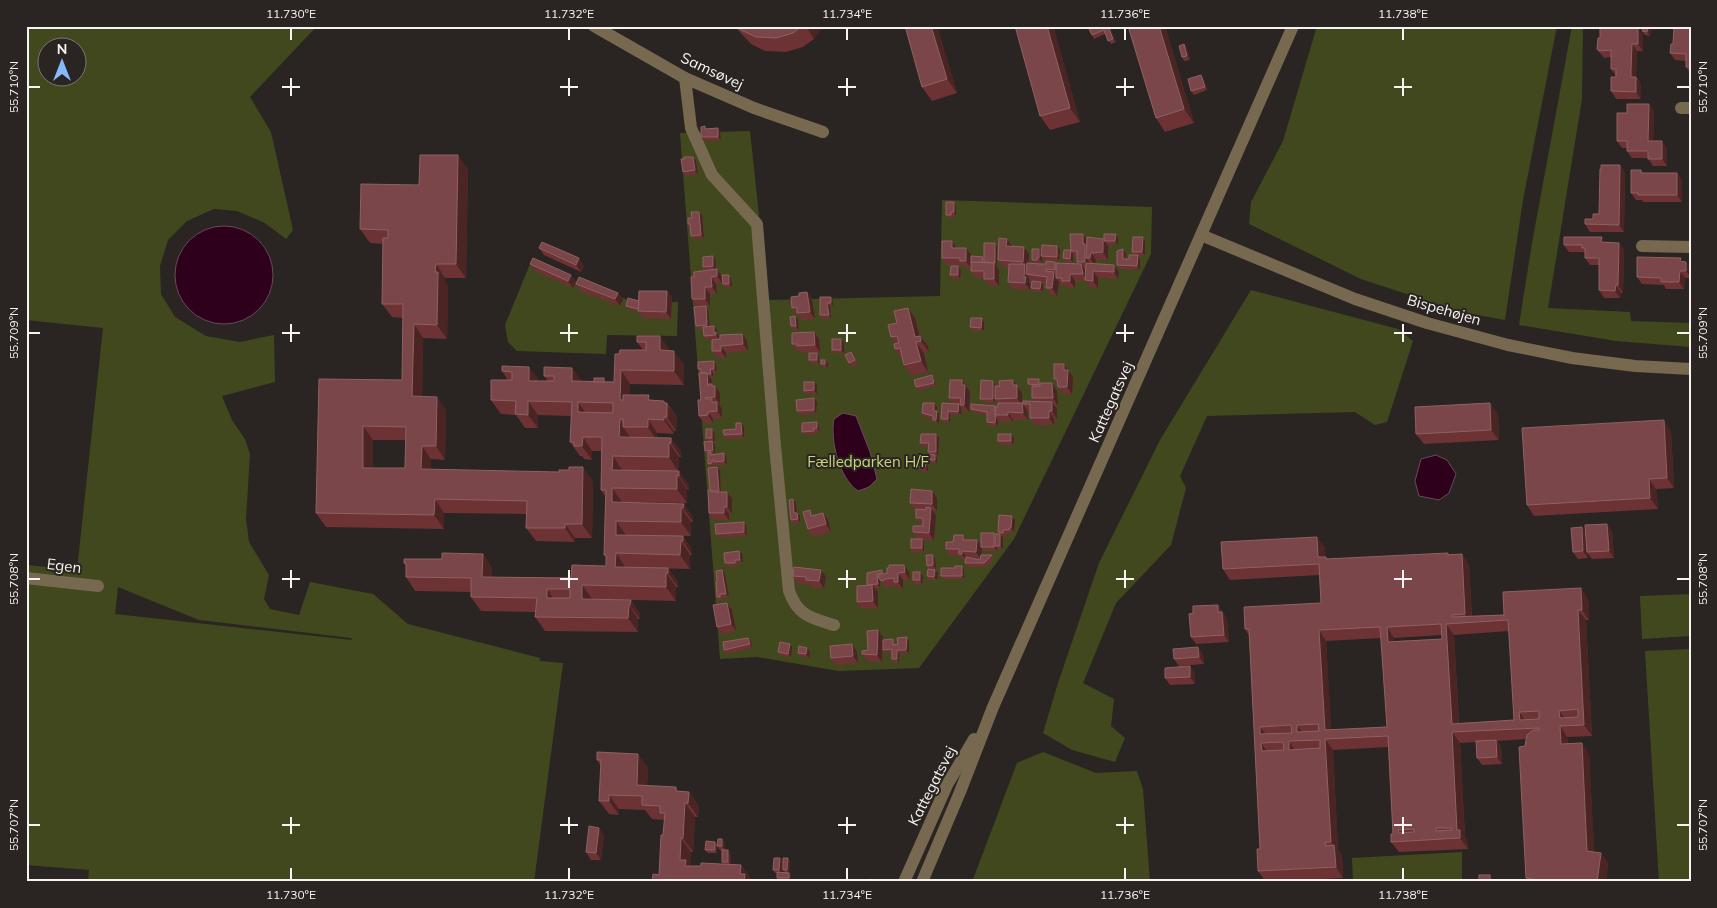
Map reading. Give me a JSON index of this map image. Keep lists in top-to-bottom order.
{
  "streets": {
    "street": [
      "Samsøvej",
      "Bispehøjen",
      "Kattegatsvej",
      "Egen"
    ]
  },
  "crossings": [
    ["Bispehøjen", "Kattegatsvej"]
  ],
  "parks": ["Fælledparken H/F"],
  "north": "top",
  "coordinates": [
    "11.730°E",
    "11.732°E",
    "11.734°E",
    "11.736°E",
    "11.738°E",
    "55.710°N",
    "55.709°N",
    "55.708°N",
    "55.707°N"
  ]
}
